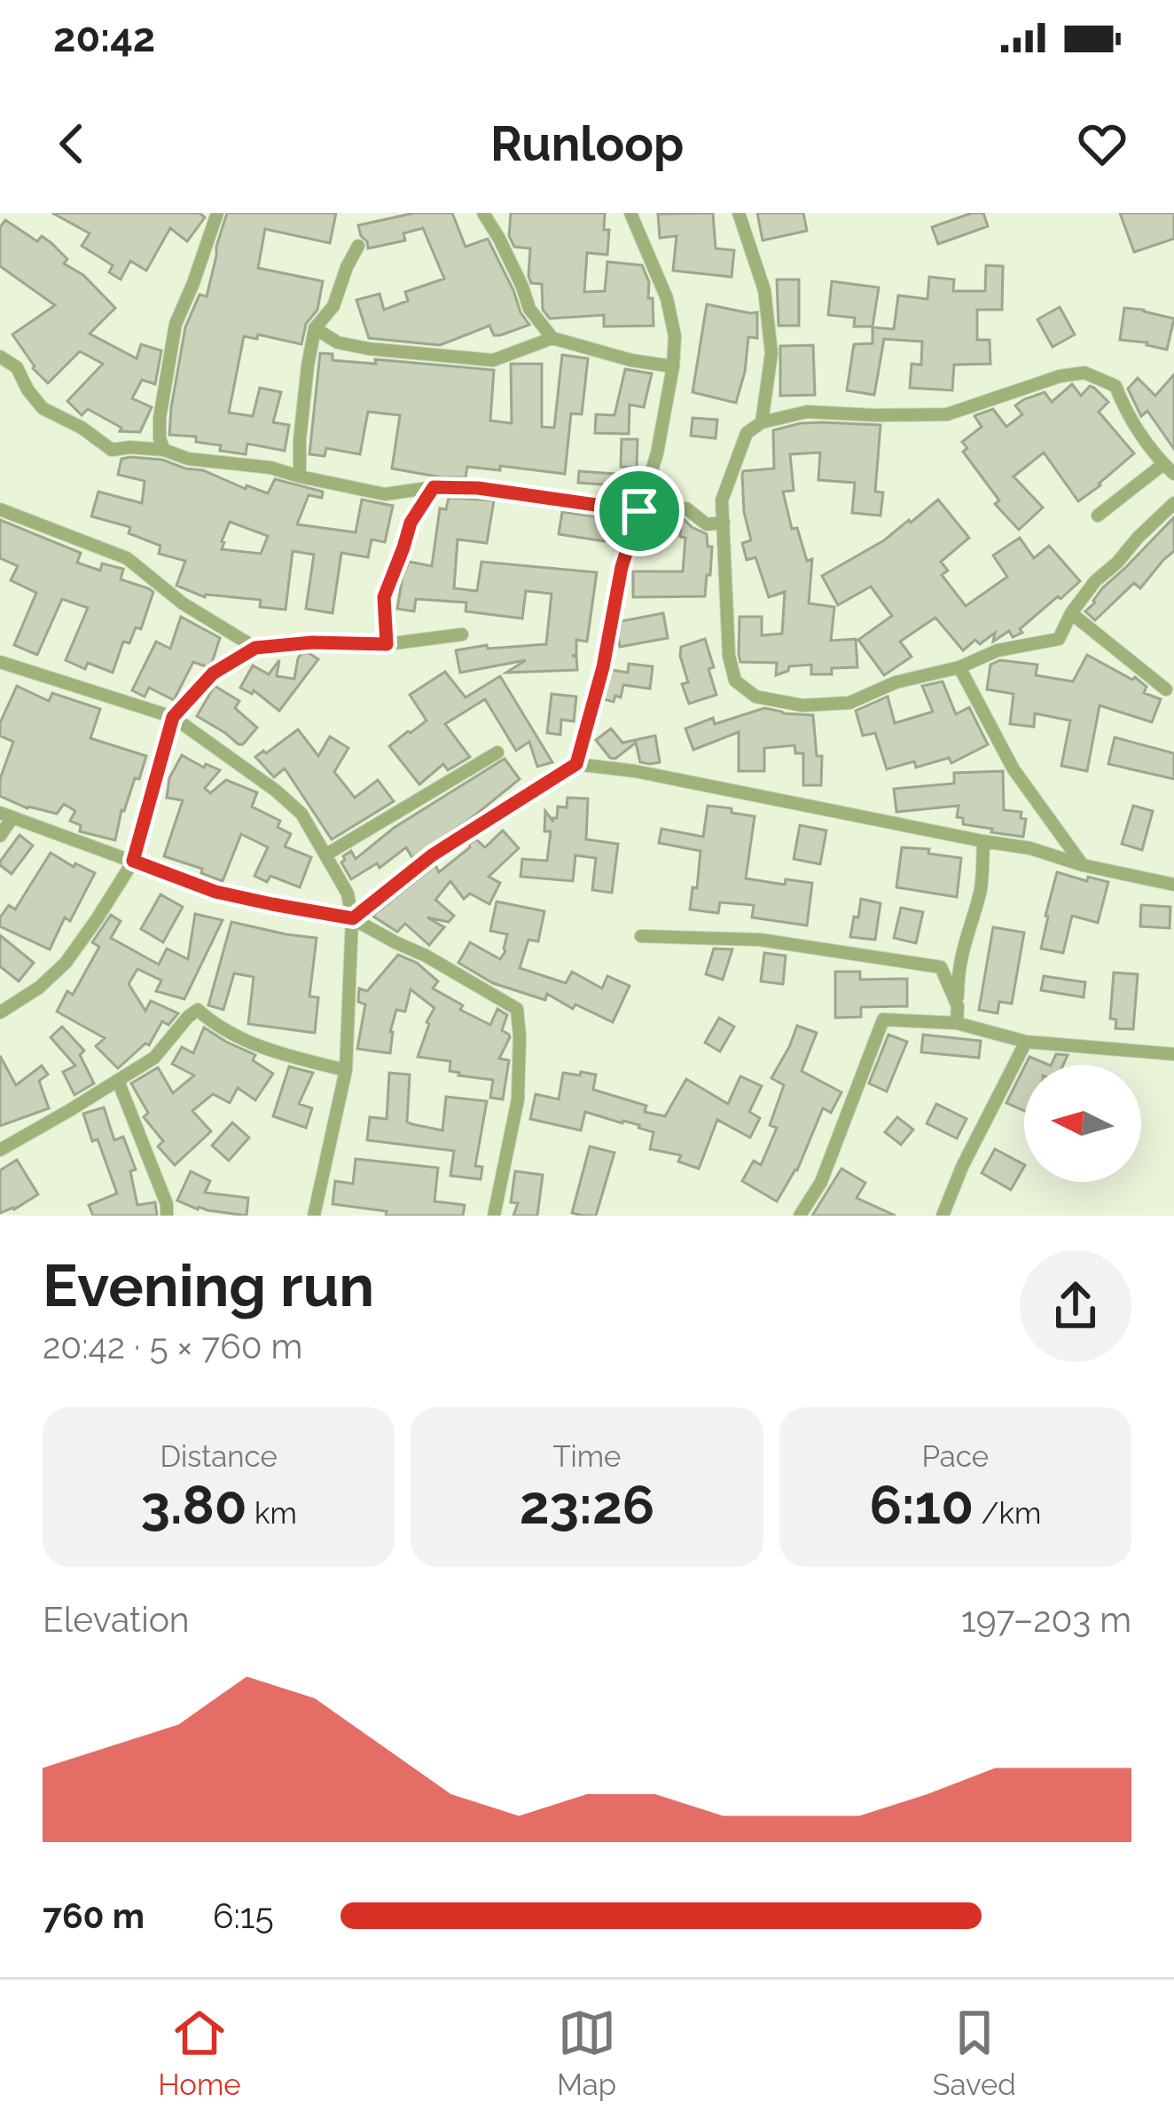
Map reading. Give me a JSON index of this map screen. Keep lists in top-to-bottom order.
{
  "north": "left",
  "page": {
    "status": "20:42",
    "header": "Runloop",
    "heading": ["Evening run", "20:42 · 5 × 760 m"],
    "stats": [
      ["Distance", "3.80 km"],
      ["Time", "23:26"],
      ["Pace", "6:10 /km"]
    ],
    "chart": ["Elevation", "197–203 m"],
    "list": [
      {
        "name": "760 m",
        "note": "6:15"
      }
    ],
    "tabs": ["Home", "Map", "Saved"]
  }
}
